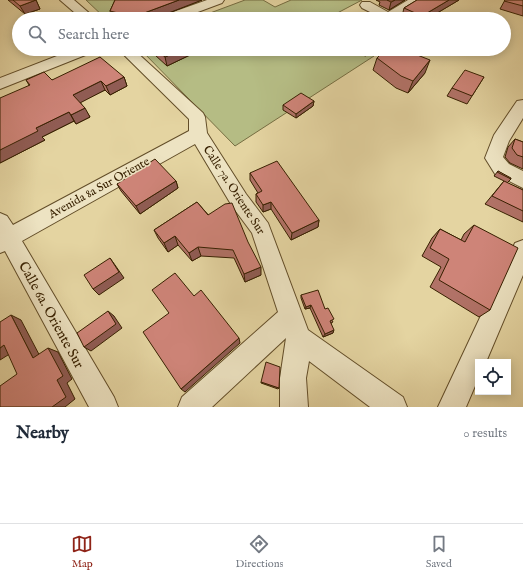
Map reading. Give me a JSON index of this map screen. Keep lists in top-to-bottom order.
{
  "streets": {
    "street": ["Avenida 8a Sur Oriente", "Calle 7a. Oriente Sur", "Calle 6a. Oriente Sur"]
  },
  "crossings": [
    ["Avenida 8a Sur Oriente", "Calle 7a. Oriente Sur"],
    ["Avenida 8a Sur Oriente", "Calle 6a. Oriente Sur"]
  ],
  "page": {
    "search": "Search here",
    "heading": ["Nearby", "0 results"],
    "nav": ["Map", "Directions", "Saved"]
  }
}
